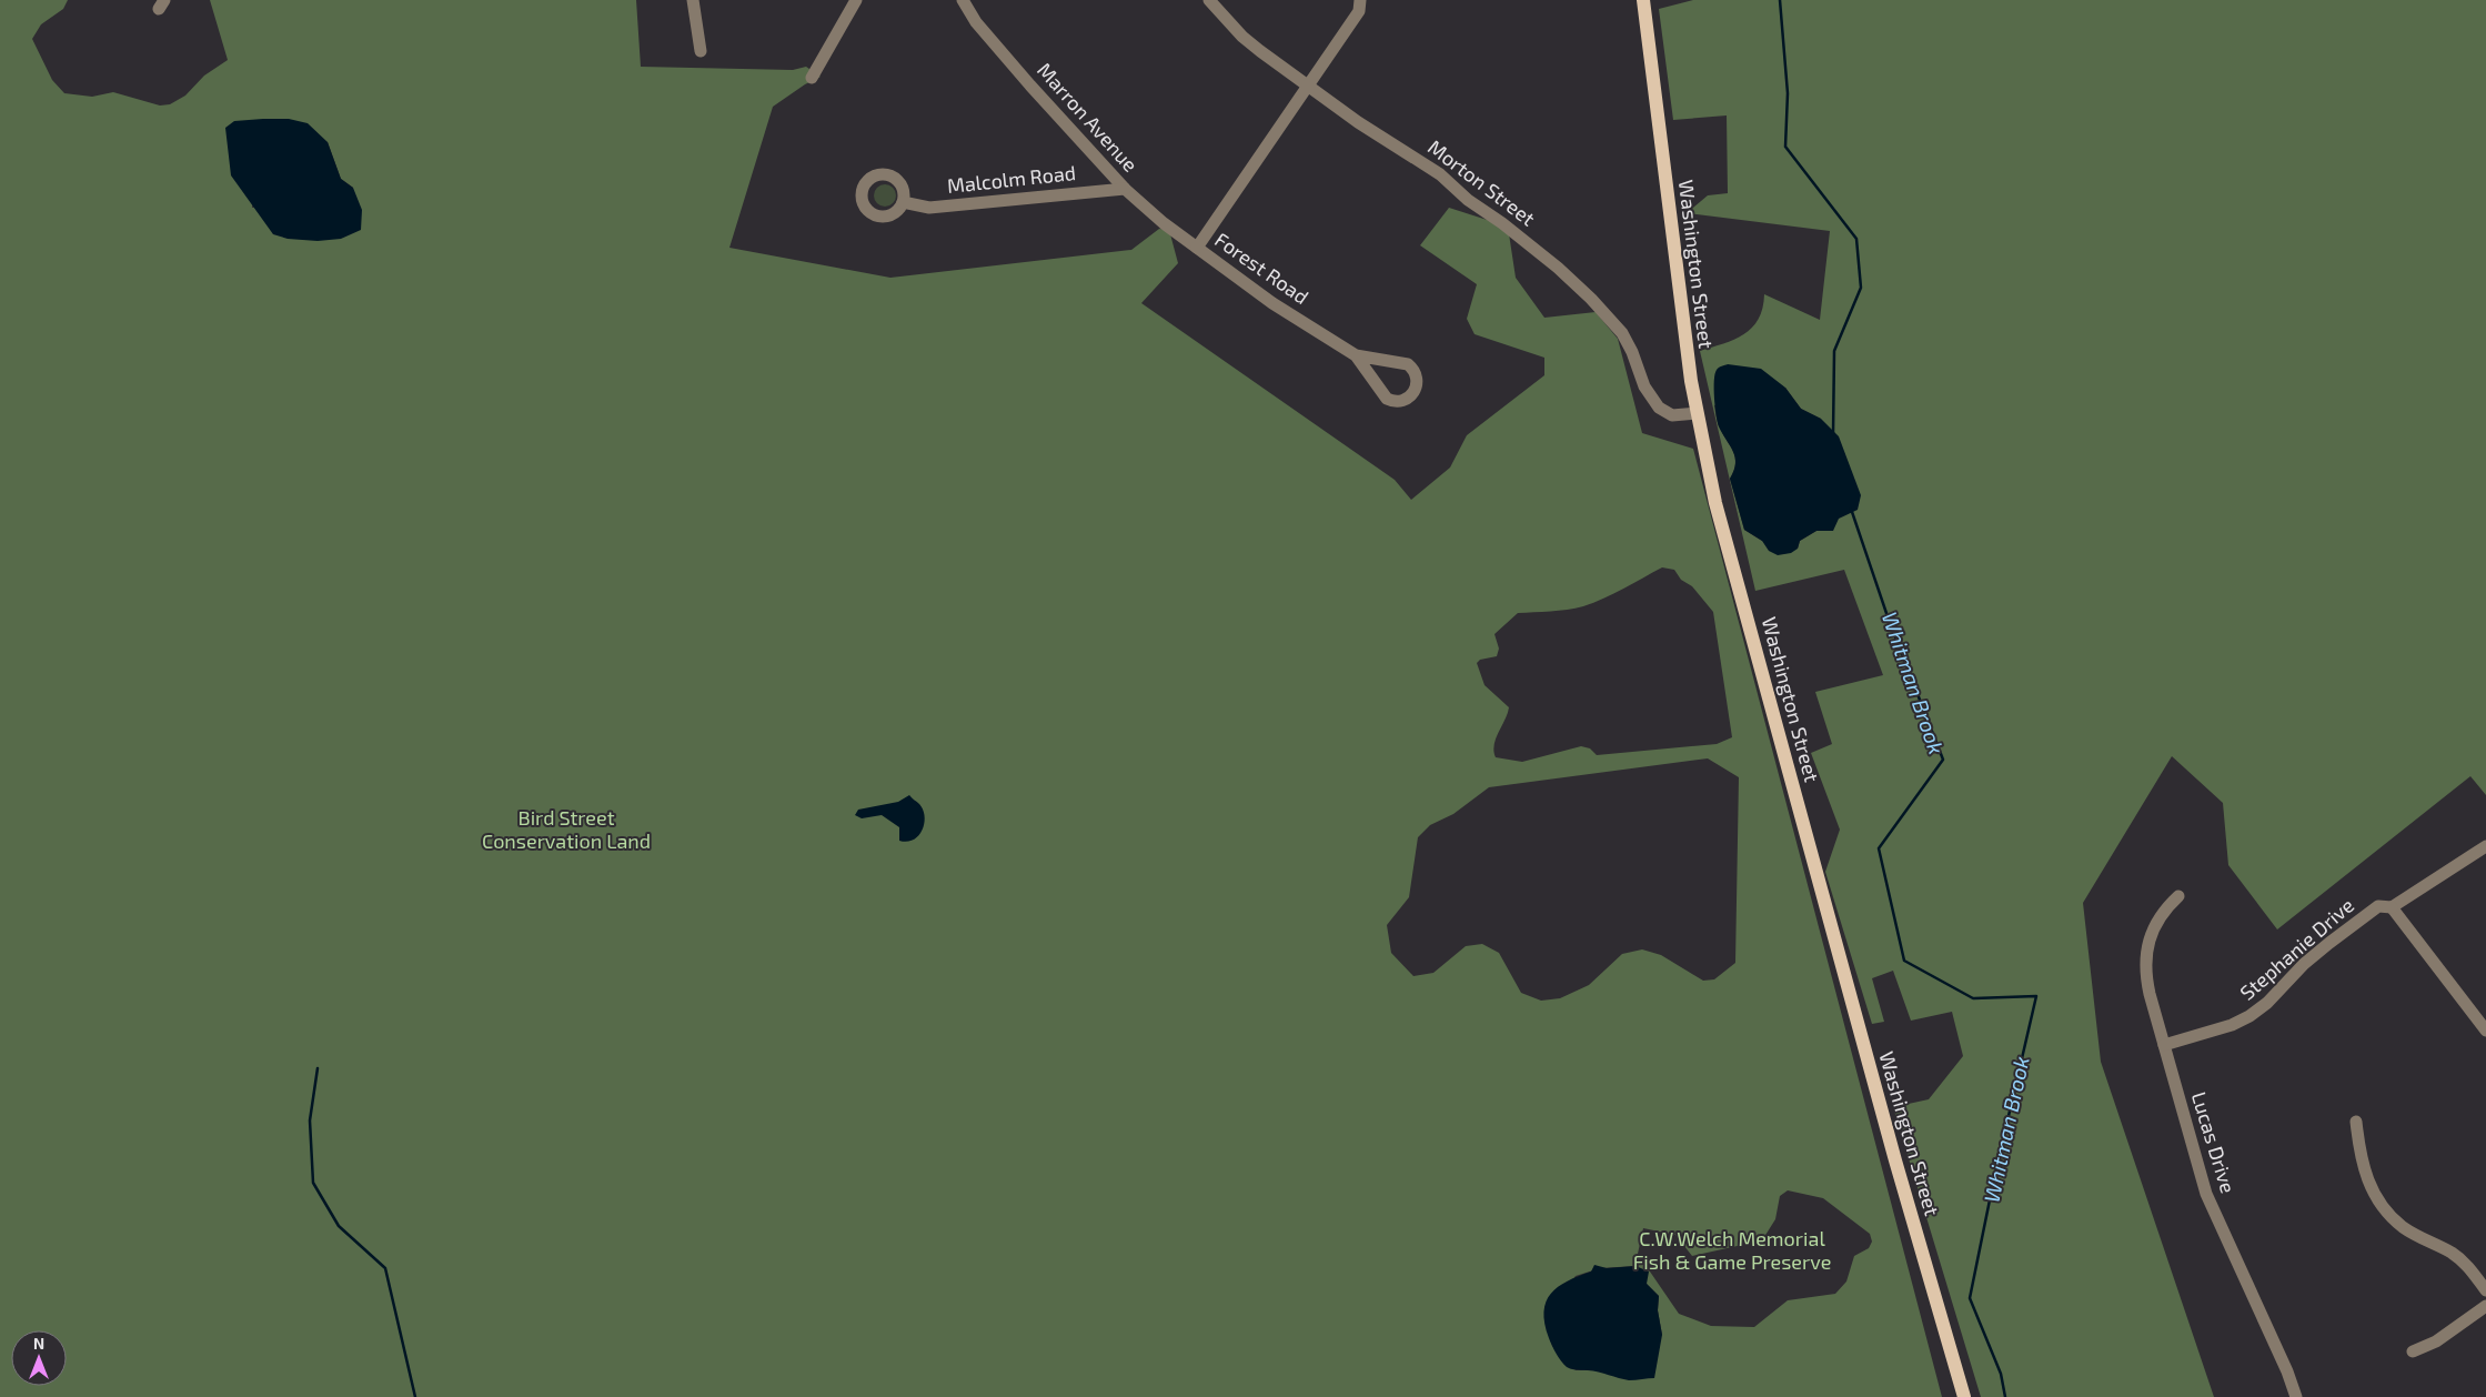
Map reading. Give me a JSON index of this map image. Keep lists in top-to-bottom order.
{
  "streets": {
    "main road": ["Washington Street"],
    "street": [
      "Marron Avenue",
      "Malcolm Road",
      "Morton Street",
      "Forest Road",
      "Stephanie Drive",
      "Lucas Drive"
    ]
  },
  "crossings": [
    ["Marron Avenue", "Malcolm Road"],
    ["Marron Avenue", "Forest Road"],
    ["Morton Street", "Washington Street"],
    ["Morton Street", "Forest Road"],
    ["Stephanie Drive", "Lucas Drive"]
  ],
  "water": ["Whitman Brook"],
  "parks": ["Bird Street Conservation Land", "C.W.Welch Memorial Fish & Game Preserve"],
  "north": "top"
}
